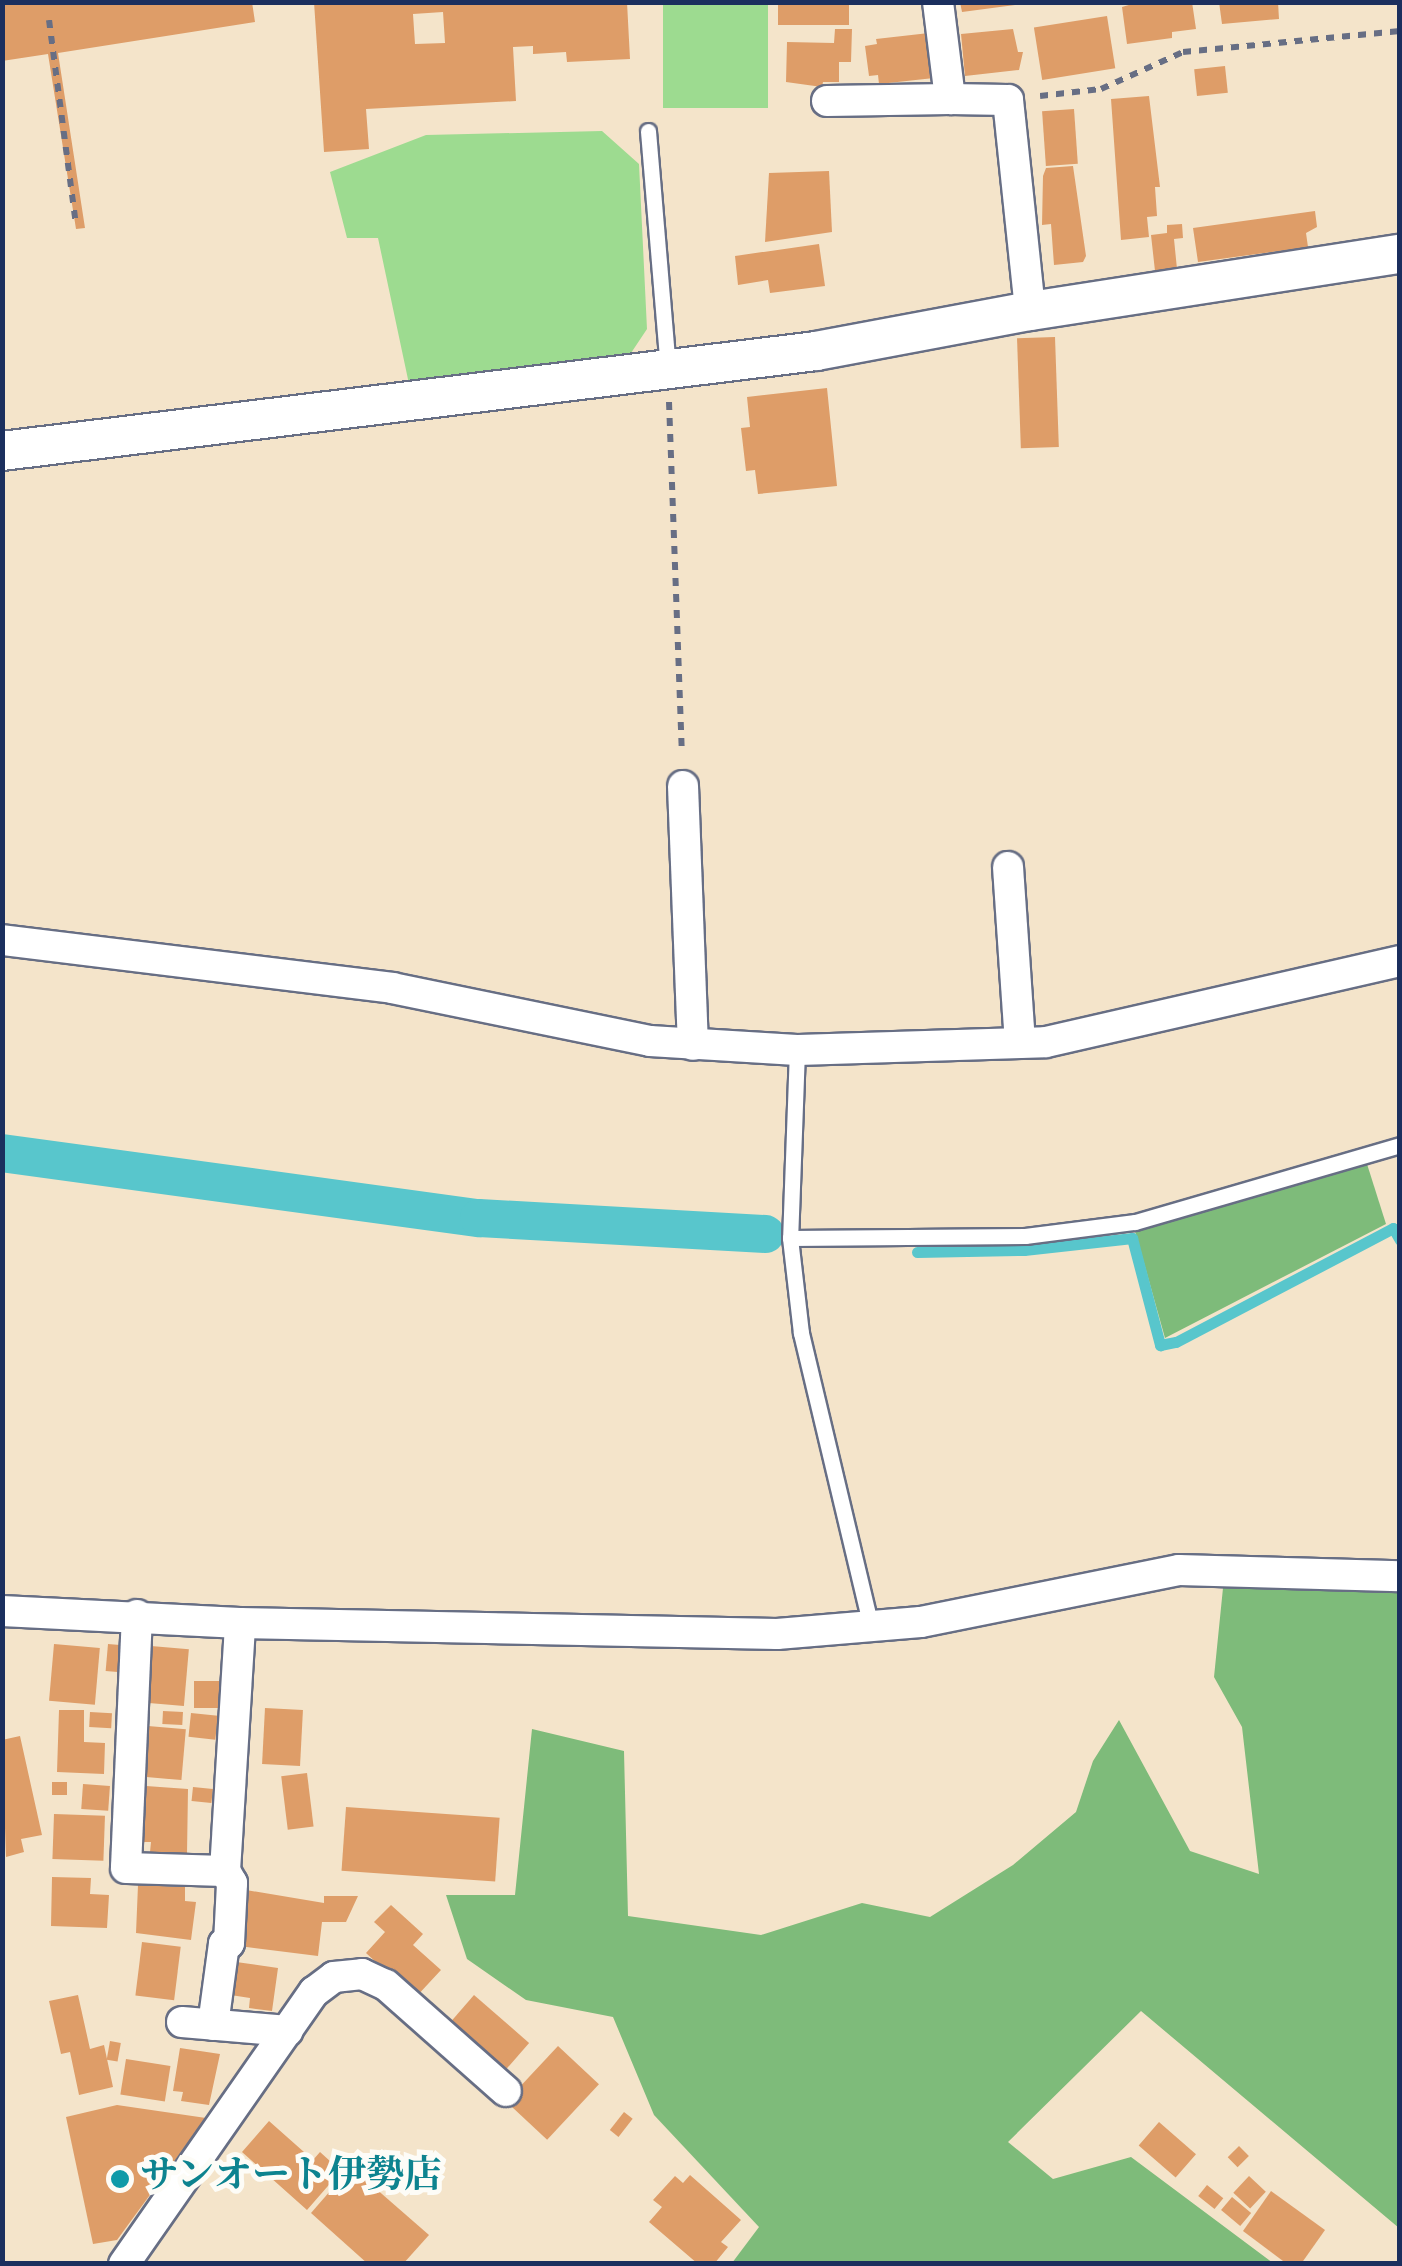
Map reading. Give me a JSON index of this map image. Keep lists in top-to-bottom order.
{
  "places": ["サンオート伊勢店"]
}
